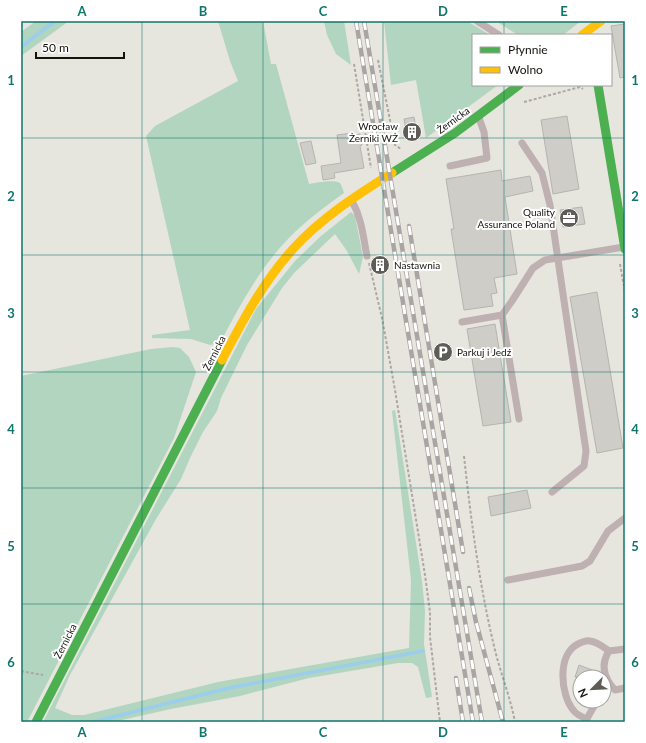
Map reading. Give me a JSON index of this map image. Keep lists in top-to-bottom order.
{
  "streets": {
    "street": ["Żernicka"]
  },
  "places": {
    "building": ["Wrocław Żerniki WŻ", "Nastawnia"],
    "office": ["Quality Assurance Poland"],
    "parking": ["Parkuj i Jedź"]
  },
  "legend": ["Płynnie", "Wolno"],
  "scale_bar": "50 m",
  "north": "bottom left",
  "grid": {
    "columns": [
      "A",
      "B",
      "C",
      "D",
      "E"
    ],
    "rows": [
      "1",
      "2",
      "3",
      "4",
      "5",
      "6"
    ]
  }
}
